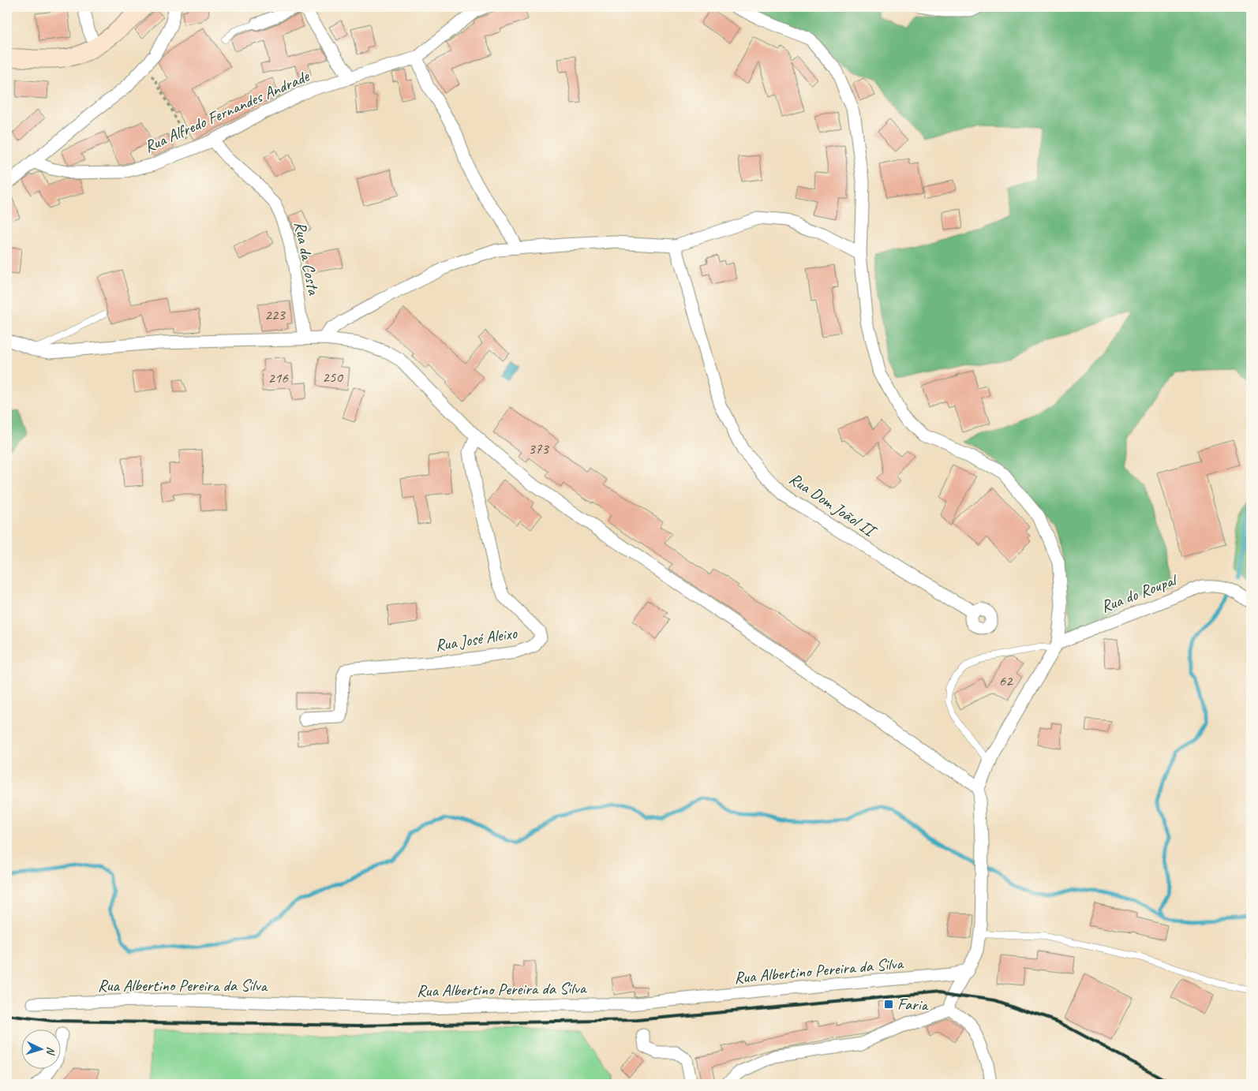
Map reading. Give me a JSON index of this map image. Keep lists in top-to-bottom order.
{
  "streets": {
    "street": [
      "Rua Alfredo Fernandes Andrade",
      "Rua da Costa",
      "Rua Dom Joãol II",
      "Rua do Roupal",
      "Rua José Aleixo",
      "Rua Albertino Pereira da Silva"
    ]
  },
  "crossings": [
    ["Rua Alfredo Fernandes Andrade", "Rua da Costa"]
  ],
  "places": {
    "transit": ["Faria"]
  },
  "house_numbers": [
    "223",
    "250",
    "216",
    "373",
    "62"
  ],
  "north": "right"
}
